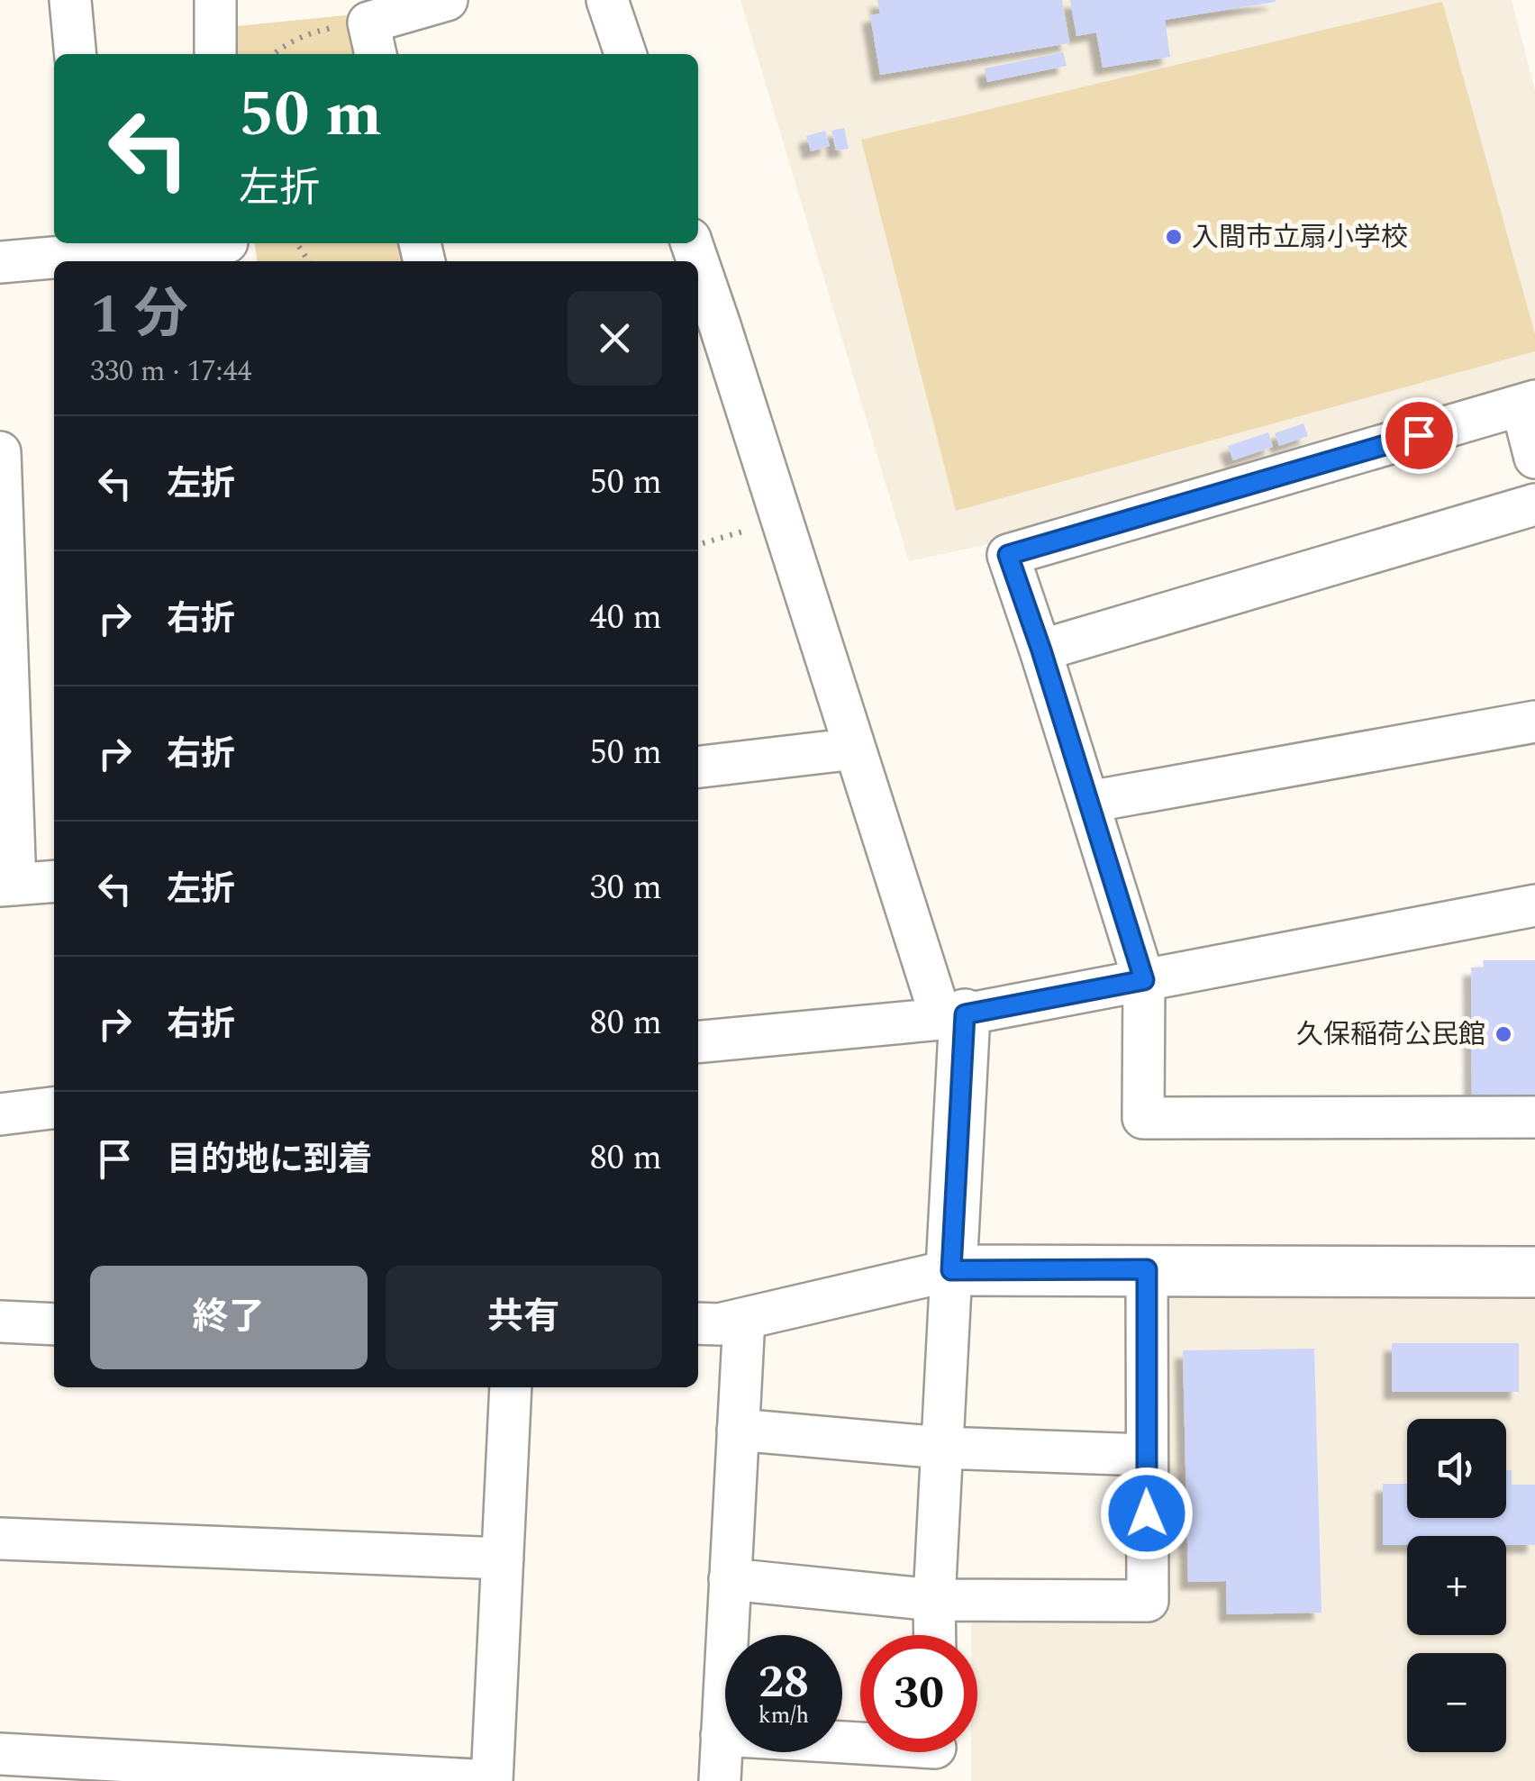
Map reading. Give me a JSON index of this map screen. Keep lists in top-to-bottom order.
{
  "places": ["入間市立扇小学校", "久保稲荷公民館"],
  "page": {
    "turn": ["50 m", "左折"],
    "heading": ["1 分", "330 m · 17:44"],
    "list": [
      {
        "name": "左折",
        "value": "50 m"
      },
      {
        "name": "右折",
        "value": "40 m"
      },
      {
        "name": "右折",
        "value": "50 m"
      },
      {
        "name": "左折",
        "value": "30 m"
      },
      {
        "name": "右折",
        "value": "80 m"
      },
      {
        "name": "目的地に到着",
        "value": "80 m"
      }
    ],
    "buttons": ["終了", "共有"],
    "map_buttons": ["+", "−"],
    "speed": "28 km/h",
    "limit": "30"
  }
}
